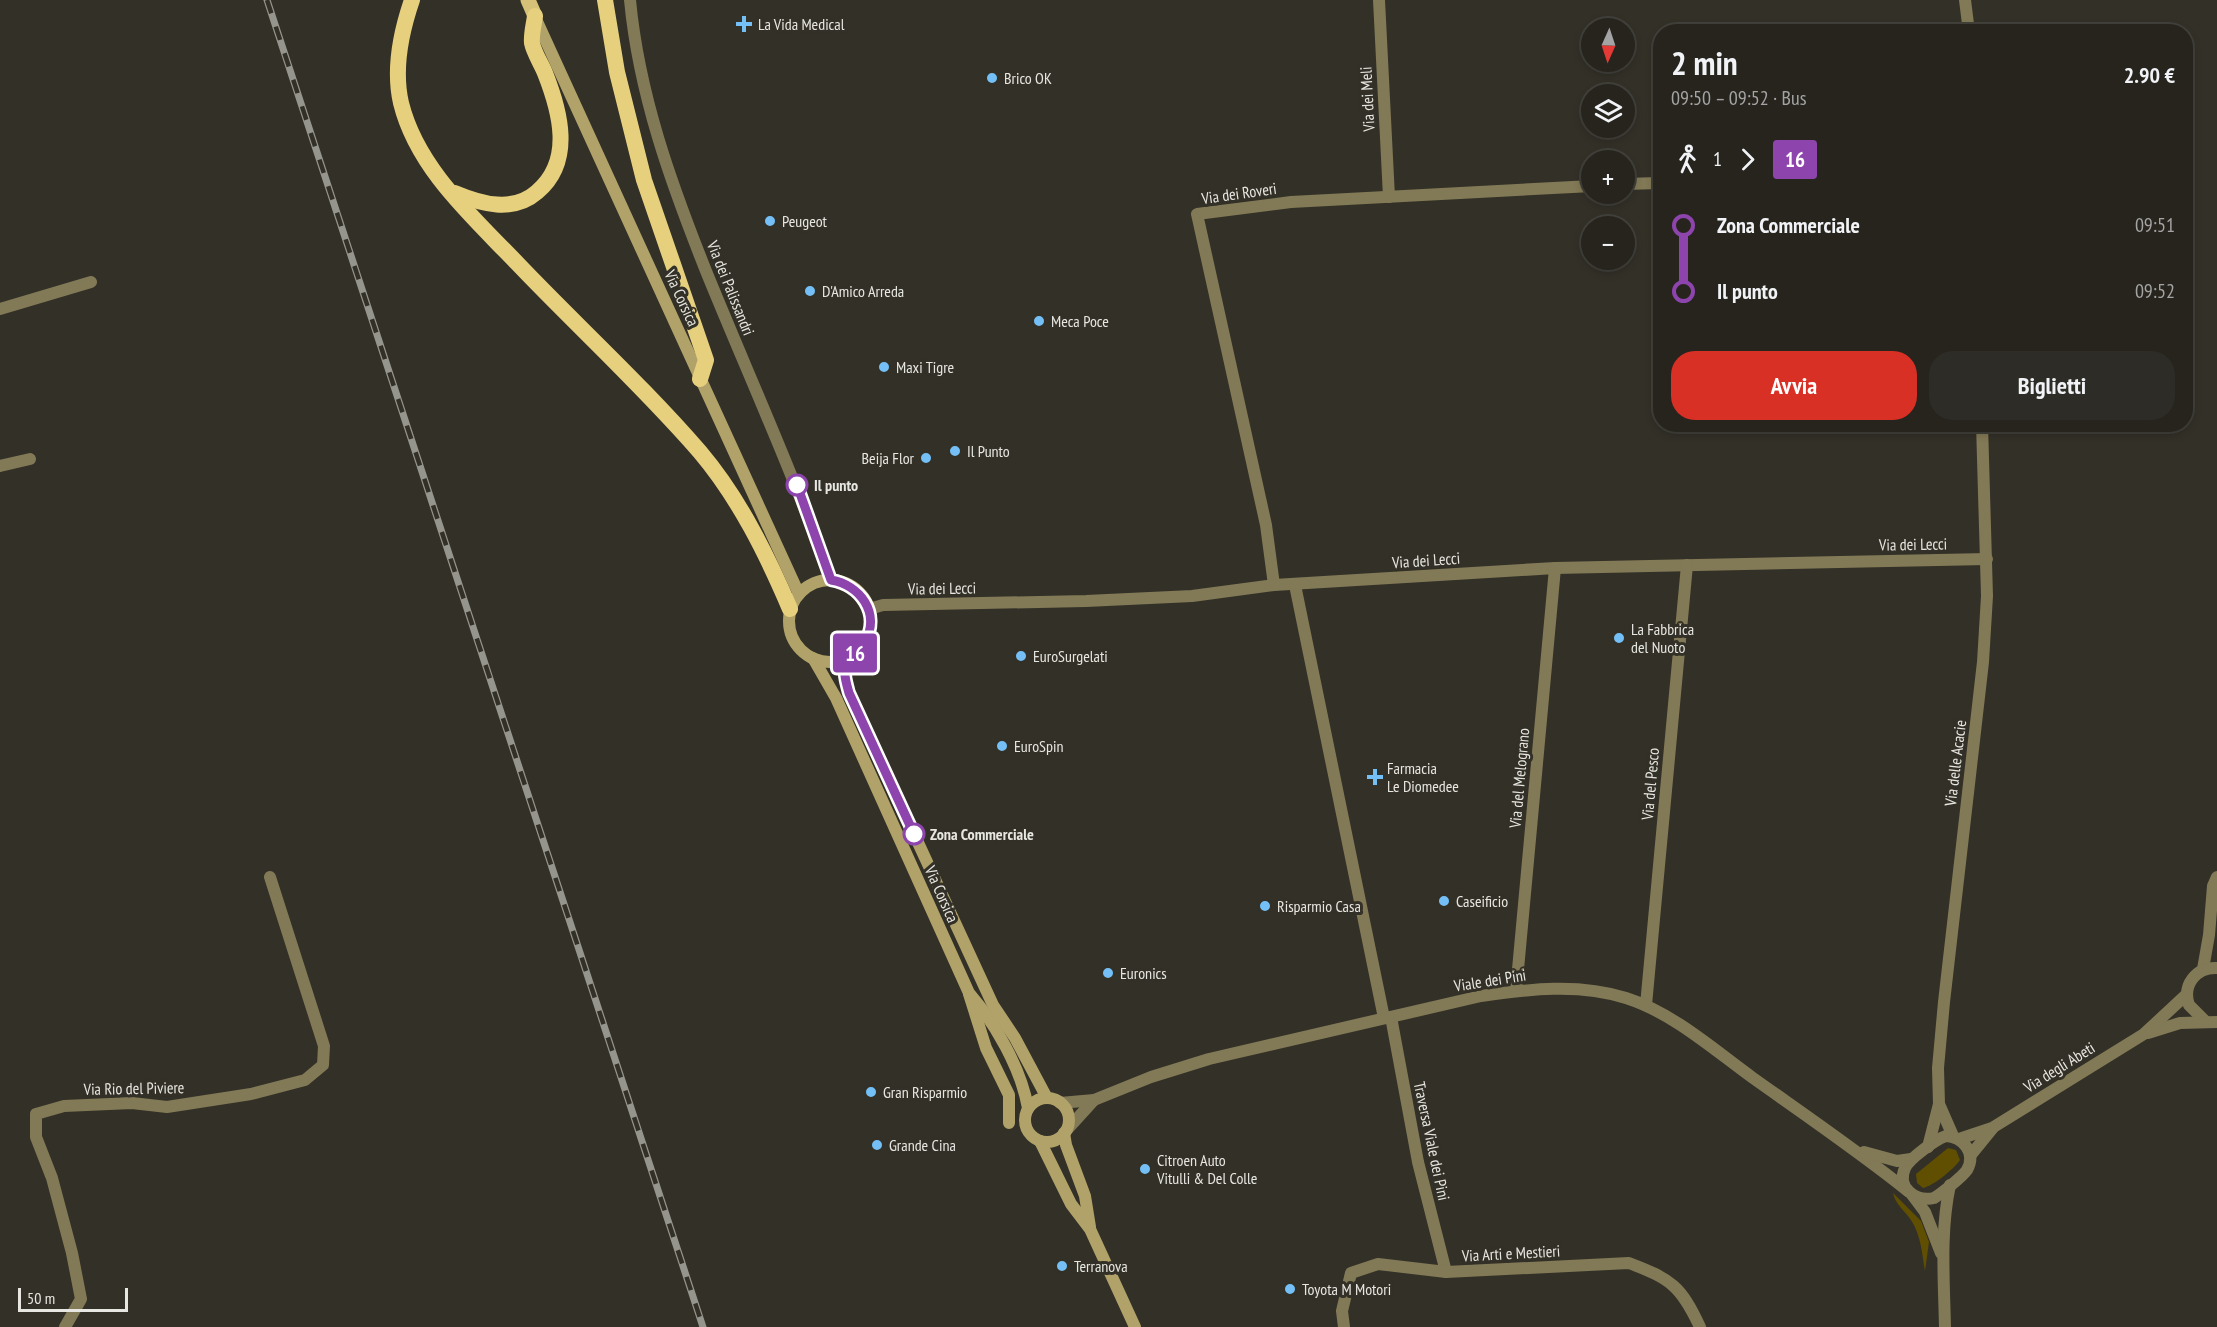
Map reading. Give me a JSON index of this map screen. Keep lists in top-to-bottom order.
{
  "streets": {
    "main road": ["Via Corsica"],
    "street": [
      "Via dei Meli",
      "Via dei Roveri",
      "Via dei Palissandri",
      "Via dei Lecci",
      "Via delle Acacie",
      "Via del Melograno",
      "Via del Pesco",
      "Viale dei Pini",
      "Via degli Abeti",
      "Via Rio del Piviere",
      "Traversa Viale dei Pini",
      "Via Arti e Mestieri"
    ]
  },
  "crossings": [
    ["Via dei Meli", "Via dei Roveri"],
    ["Via dei Roveri", "Via dei Lecci"],
    ["Via dei Palissandri", "Via Corsica"],
    ["Via dei Palissandri", "Via dei Lecci"],
    ["Via Corsica", "Via dei Lecci"],
    ["Via Corsica", "Viale dei Pini"],
    ["Via dei Lecci", "Via delle Acacie"],
    ["Via dei Lecci", "Via del Melograno"],
    ["Via dei Lecci", "Via del Pesco"],
    ["Via dei Lecci", "Traversa Viale dei Pini"],
    ["Via delle Acacie", "Viale dei Pini"],
    ["Via delle Acacie", "Via degli Abeti"],
    ["Via del Melograno", "Viale dei Pini"],
    ["Via del Pesco", "Viale dei Pini"],
    ["Viale dei Pini", "Via degli Abeti"],
    ["Viale dei Pini", "Traversa Viale dei Pini"],
    ["Traversa Viale dei Pini", "Via Arti e Mestieri"]
  ],
  "places": {
    "health": ["La Vida Medical", "Farmacia Le Diomedee"],
    "other": [
      "Brico OK",
      "Peugeot",
      "D'Amico Arreda",
      "Meca Poce",
      "Maxi Tigre",
      "Il Punto",
      "Beija Flor",
      "Il punto",
      "La Fabbrica del Nuoto",
      "EuroSurgelati",
      "EuroSpin",
      "Zona Commerciale",
      "Caseificio",
      "Risparmio Casa",
      "Euronics",
      "Gran Risparmio",
      "Grande Cina",
      "Citroen Auto Vitulli & Del Colle",
      "Terranova",
      "Toyota M Motori"
    ]
  },
  "lines": ["bus line 16"],
  "scale_bar": "50 m",
  "north": "bottom",
  "page": {
    "on_map": "16",
    "map_buttons": ["+", "−"],
    "heading": ["2 min", "09:50 – 09:52 · Bus", "2.90 €"],
    "legs": ["1", "16"],
    "list": [
      {
        "name": "Zona Commerciale",
        "value": "09:51"
      },
      {
        "name": "Il punto",
        "value": "09:52"
      }
    ],
    "buttons": ["Avvia", "Biglietti"],
    "scale": "50 m"
  }
}
